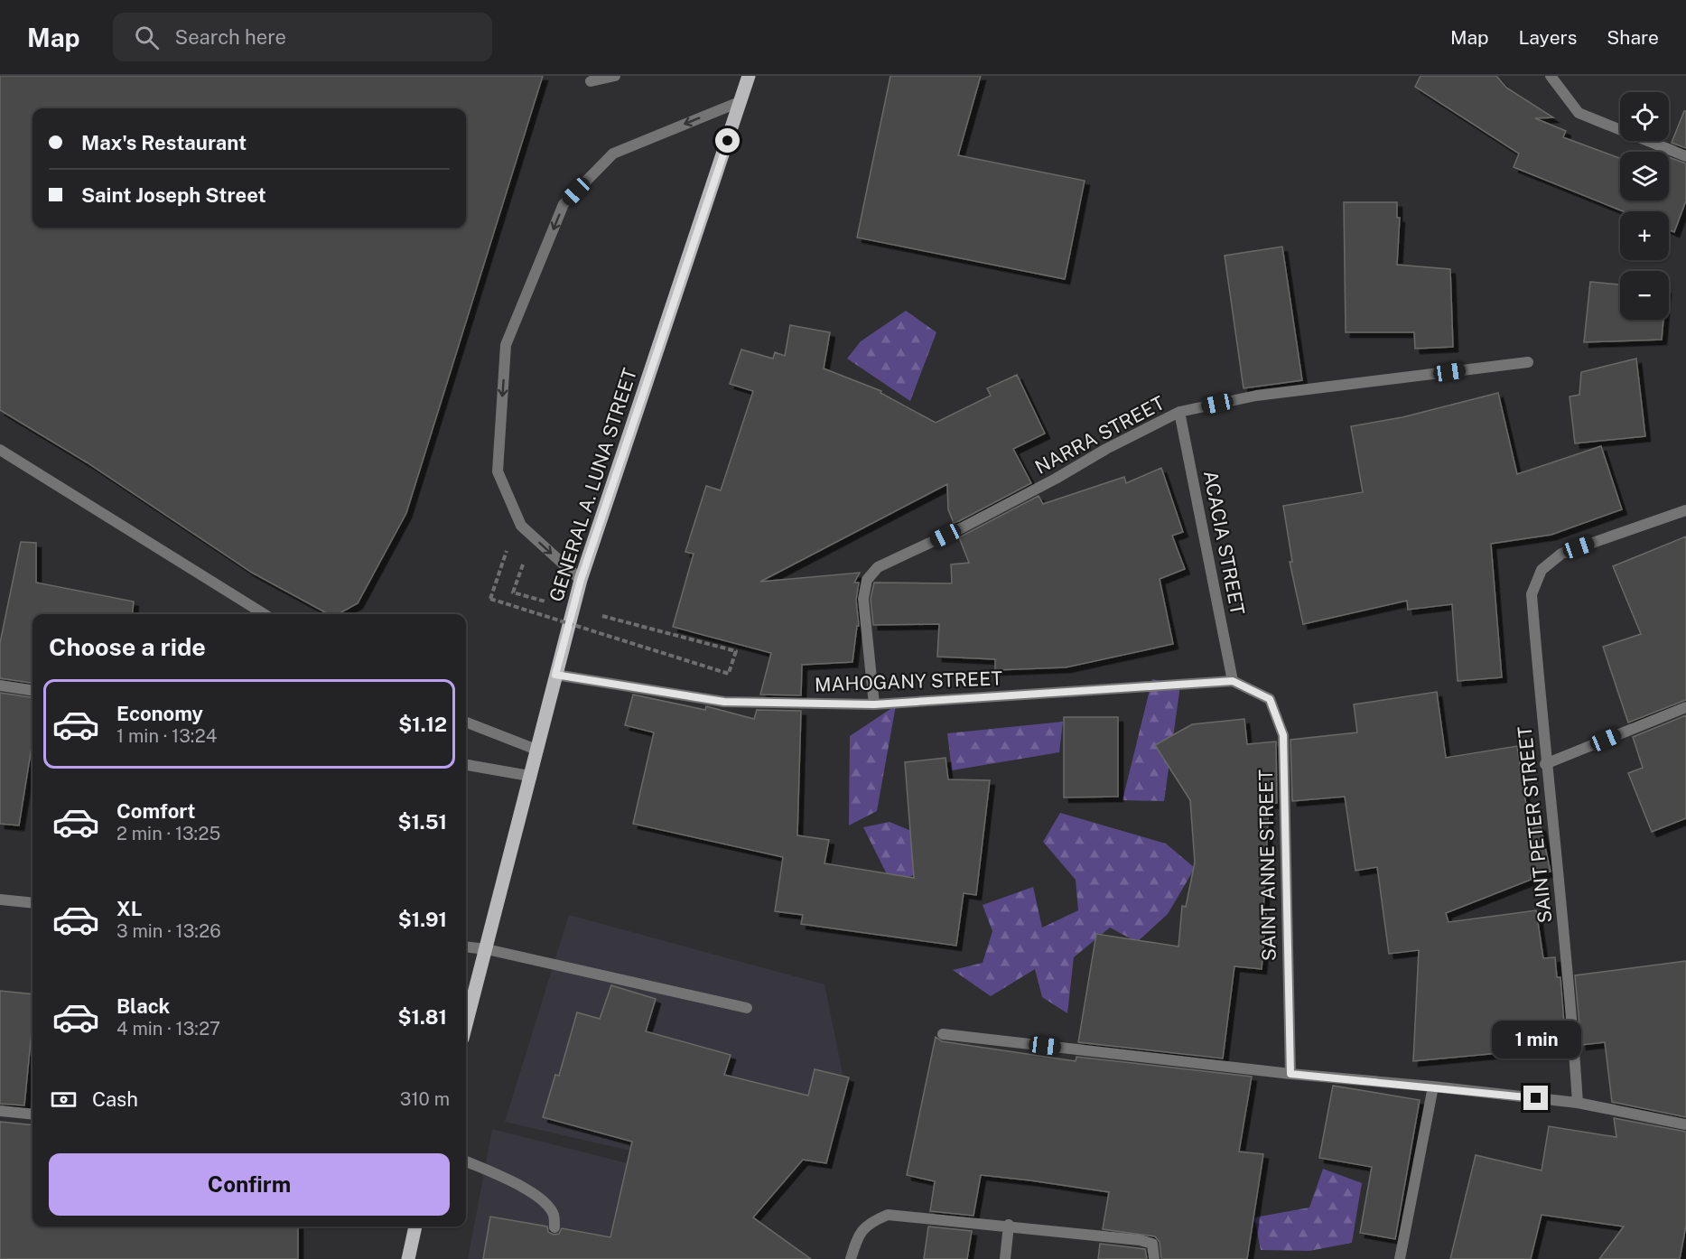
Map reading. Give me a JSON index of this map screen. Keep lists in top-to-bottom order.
{
  "streets": {
    "main road": ["GENERAL A. LUNA STREET"],
    "street": [
      "NARRA STREET",
      "ACACIA STREET",
      "MAHOGANY STREET",
      "SAINT PETER STREET",
      "SAINT ANNE STREET"
    ]
  },
  "crossings": [
    ["NARRA STREET", "ACACIA STREET"],
    ["NARRA STREET", "MAHOGANY STREET"],
    ["GENERAL A. LUNA STREET", "MAHOGANY STREET"],
    ["ACACIA STREET", "MAHOGANY STREET"],
    ["ACACIA STREET", "SAINT ANNE STREET"],
    ["MAHOGANY STREET", "SAINT ANNE STREET"]
  ],
  "page": {
    "header": "Map",
    "search": "Search here",
    "nav": ["Map", "Layers", "Share"],
    "map_buttons": ["+", "−"],
    "banner": ["Max's Restaurant", "Saint Joseph Street"],
    "heading": "Choose a ride",
    "list": [
      {
        "name": "Economy",
        "note": "1 min · 13:24",
        "value": "$1.12"
      },
      {
        "name": "Comfort",
        "note": "2 min · 13:25",
        "value": "$1.51"
      },
      {
        "name": "XL",
        "note": "3 min · 13:26",
        "value": "$1.91"
      },
      {
        "name": "Black",
        "note": "4 min · 13:27",
        "value": "$1.81"
      }
    ],
    "bubble": "1 min",
    "pay": ["Cash", "310 m"],
    "buttons": "Confirm"
  }
}
